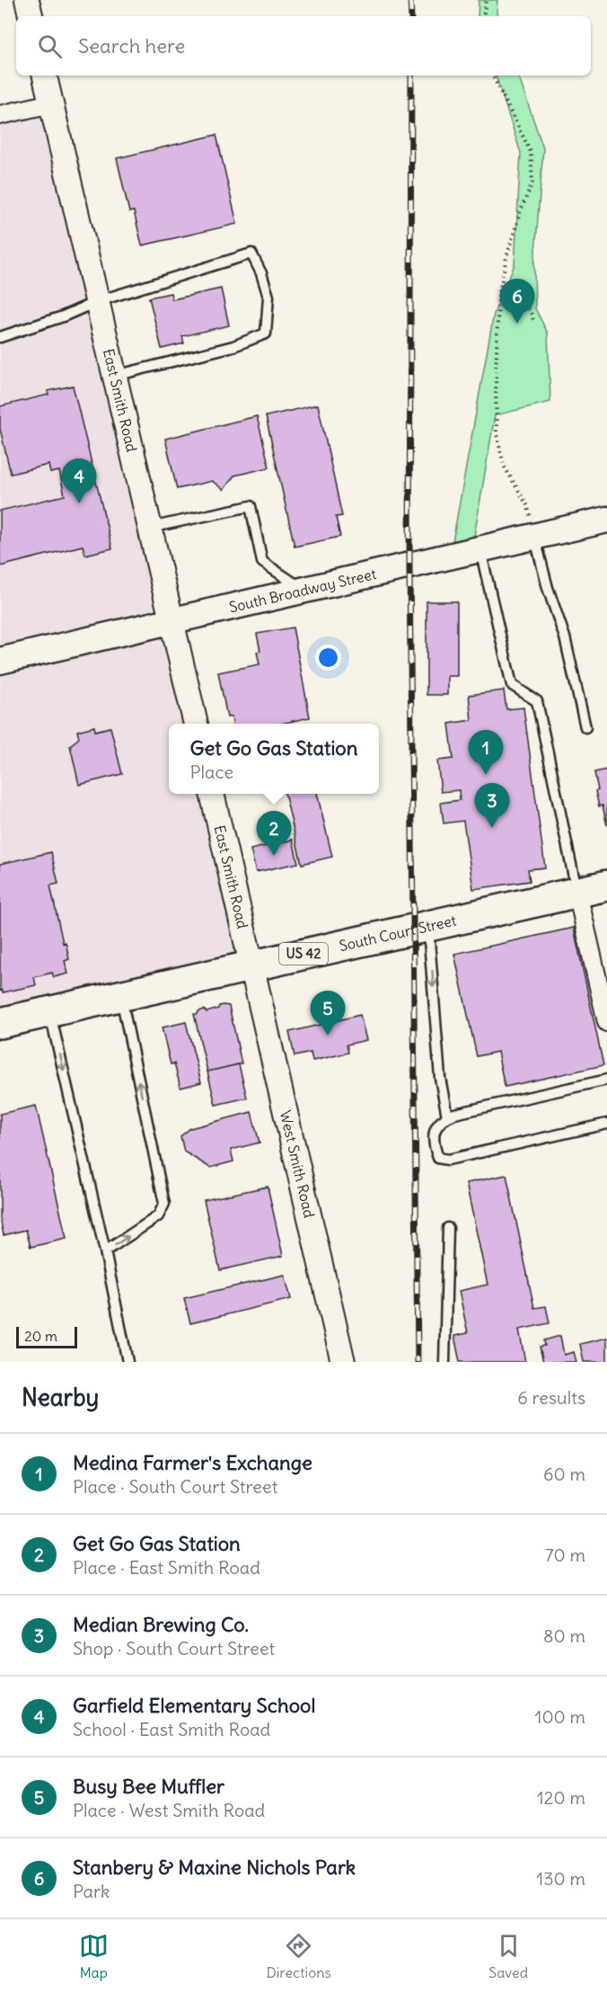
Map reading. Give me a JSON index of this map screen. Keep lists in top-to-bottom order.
{
  "streets": {
    "highway": ["South Court Street", "US 42"],
    "main road": ["South Broadway Street"],
    "street": ["East Smith Road", "West Smith Road"]
  },
  "crossings": [
    ["East Smith Road", "South Broadway Street"],
    ["East Smith Road", "South Court Street"],
    ["East Smith Road", "West Smith Road"],
    ["South Court Street", "West Smith Road"]
  ],
  "scale_bar": "20 m",
  "page": {
    "search": "Search here",
    "pins": [
      "6",
      "4",
      "1",
      "3",
      "2",
      "5"
    ],
    "popup": ["Get Go Gas Station", "Place"],
    "scale": "20 m",
    "heading": ["Nearby", "6 results"],
    "list": [
      {
        "mark": "1",
        "name": "Medina Farmer's Exchange",
        "note": "Place · South Court Street",
        "value": "60 m"
      },
      {
        "mark": "2",
        "name": "Get Go Gas Station",
        "note": "Place · East Smith Road",
        "value": "70 m"
      },
      {
        "mark": "3",
        "name": "Median Brewing Co.",
        "note": "Shop · South Court Street",
        "value": "80 m"
      },
      {
        "mark": "4",
        "name": "Garfield Elementary School",
        "note": "School · East Smith Road",
        "value": "100 m"
      },
      {
        "mark": "5",
        "name": "Busy Bee Muffler",
        "note": "Place · West Smith Road",
        "value": "120 m"
      },
      {
        "mark": "6",
        "name": "Stanbery & Maxine Nichols Park",
        "note": "Park",
        "value": "130 m"
      }
    ],
    "nav": ["Map", "Directions", "Saved"]
  }
}
